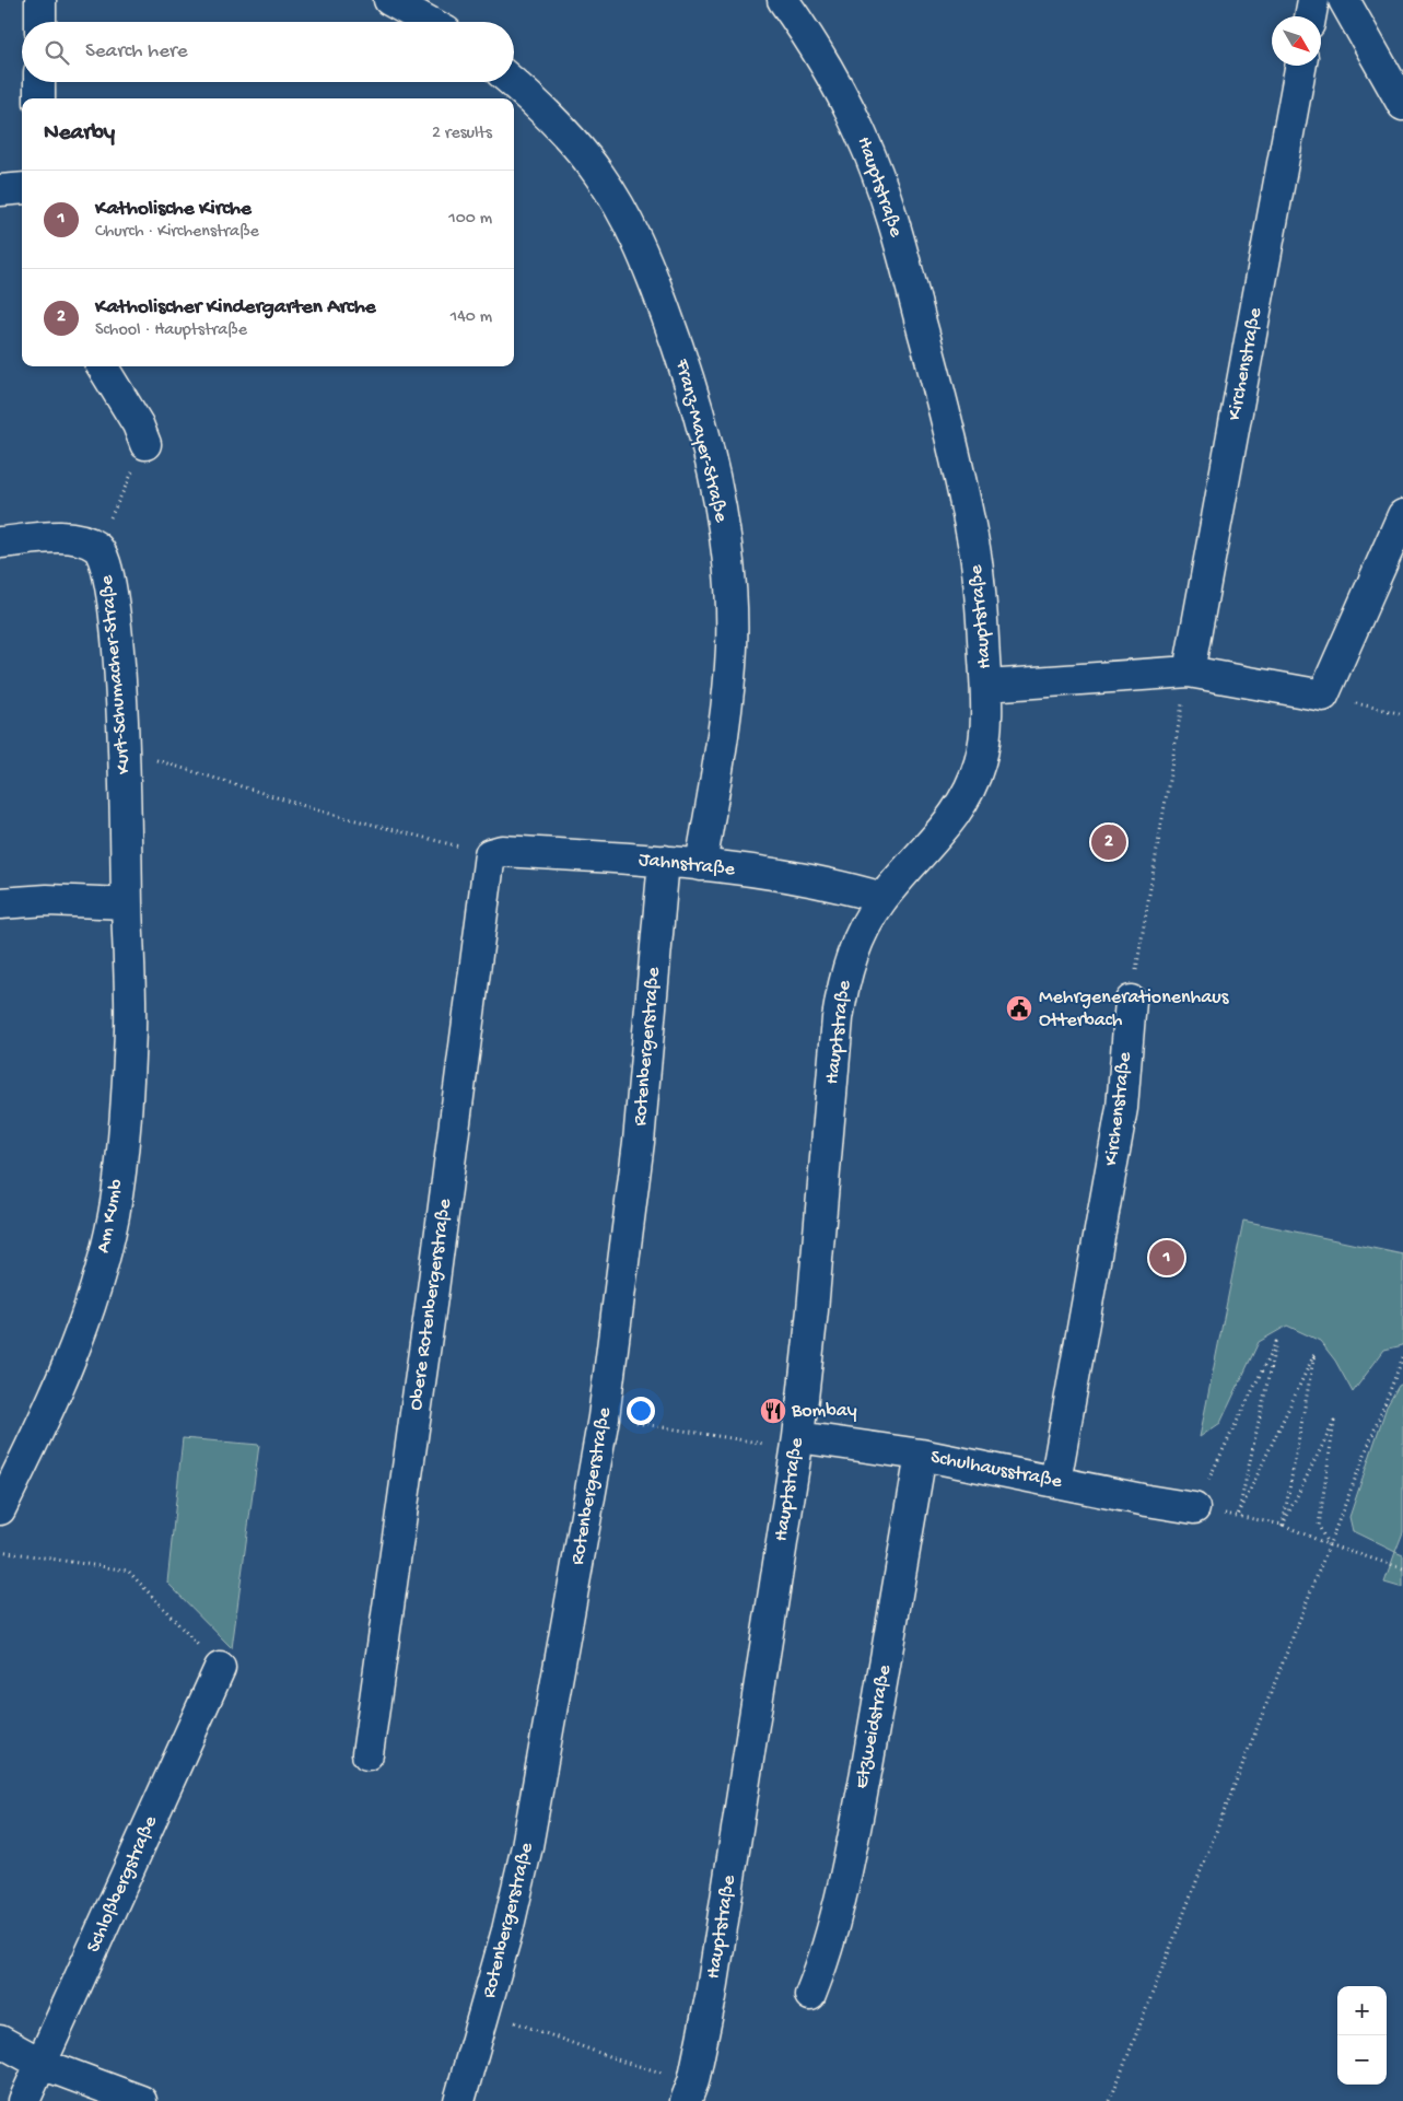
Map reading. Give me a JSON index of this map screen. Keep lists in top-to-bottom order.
{
  "streets": {
    "street": [
      "Hauptstraße",
      "Kirchenstraße",
      "Franz-Mayer-Straße",
      "Kurt-Schumacher-Straße",
      "Jahnstraße",
      "Rotenbergerstraße",
      "Am Kumb",
      "Obere Rotenbergerstraße",
      "Schulhausstraße",
      "Etzweidstraße",
      "Schloßbergstraße"
    ]
  },
  "crossings": [
    ["Hauptstraße", "Jahnstraße"],
    ["Hauptstraße", "Schulhausstraße"],
    ["Kirchenstraße", "Schulhausstraße"],
    ["Franz-Mayer-Straße", "Jahnstraße"],
    ["Kurt-Schumacher-Straße", "Am Kumb"],
    ["Jahnstraße", "Rotenbergerstraße"],
    ["Jahnstraße", "Obere Rotenbergerstraße"],
    ["Schulhausstraße", "Etzweidstraße"]
  ],
  "places": {
    "public building": ["Mehrgenerationenhaus Otterbach"],
    "restaurant": ["Bombay"]
  },
  "north": "bottom right",
  "page": {
    "search": "Search here",
    "heading": ["Nearby", "2 results"],
    "list": [
      {
        "mark": "1",
        "name": "Katholische Kirche",
        "note": "Church · Kirchenstraße",
        "value": "100 m"
      },
      {
        "mark": "2",
        "name": "Katholischer Kindergarten Arche",
        "note": "School · Hauptstraße",
        "value": "140 m"
      }
    ],
    "pins": ["2", "1"],
    "map_buttons": ["+", "−"]
  }
}
